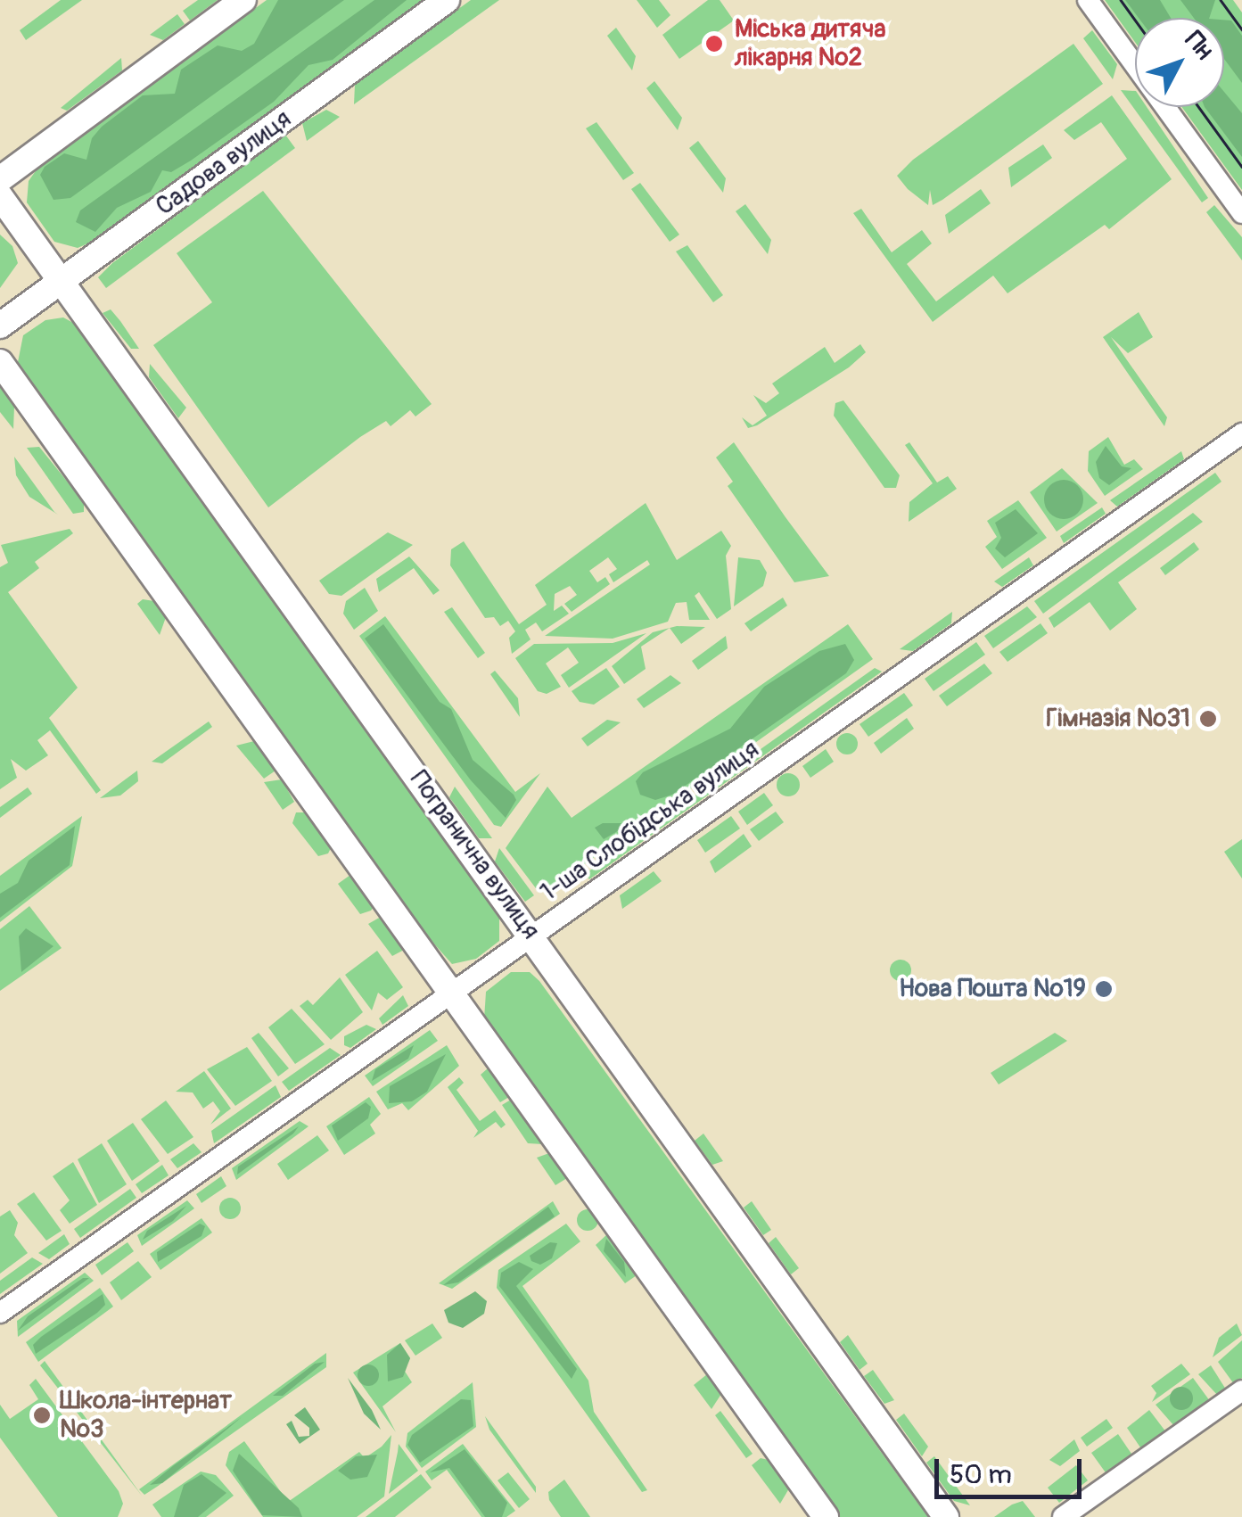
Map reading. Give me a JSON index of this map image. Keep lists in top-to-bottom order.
{
  "streets": {
    "main road": ["Садова вулиця", "Погранична вулиця"],
    "street": ["1-ша Слобідська вулиця"]
  },
  "crossings": [
    ["Садова вулиця", "Погранична вулиця"],
    ["1-ша Слобідська вулиця", "Погранична вулиця"]
  ],
  "places": [
    "Міська дитяча лікарня №2",
    "Гімназія №31",
    "Нова Пошта №19",
    "Школа-інтернат №3"
  ],
  "scale_bar": "50 m",
  "north": "top right"
}
